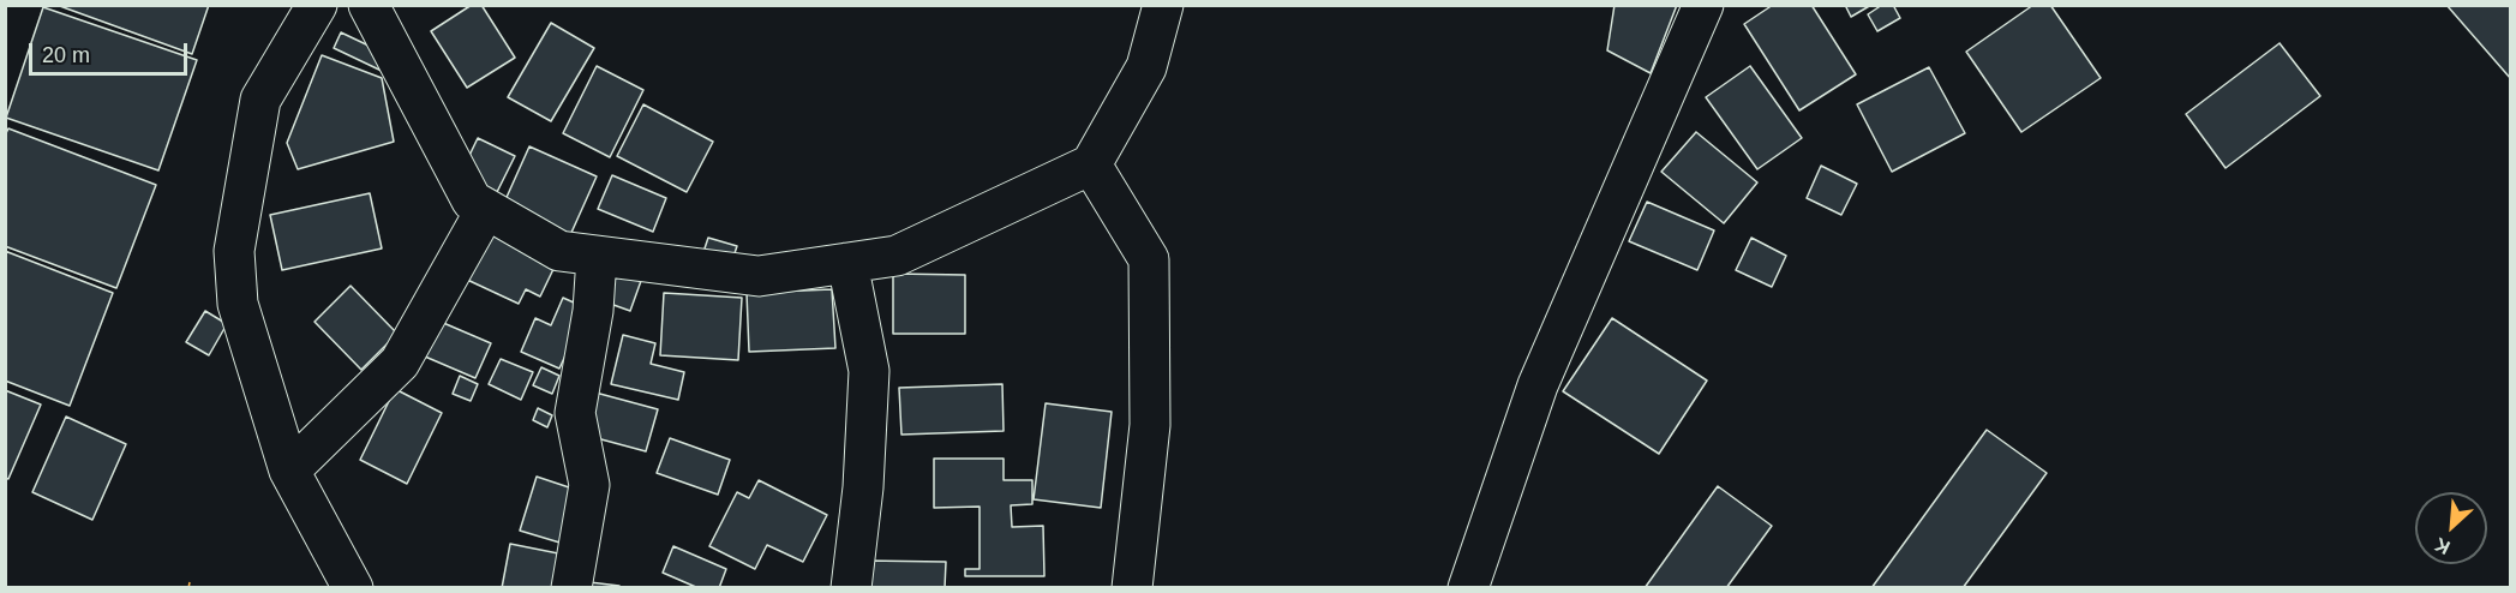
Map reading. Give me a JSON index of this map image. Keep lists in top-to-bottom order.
{
  "scale_bar": "20 m",
  "north": "bottom left"
}
